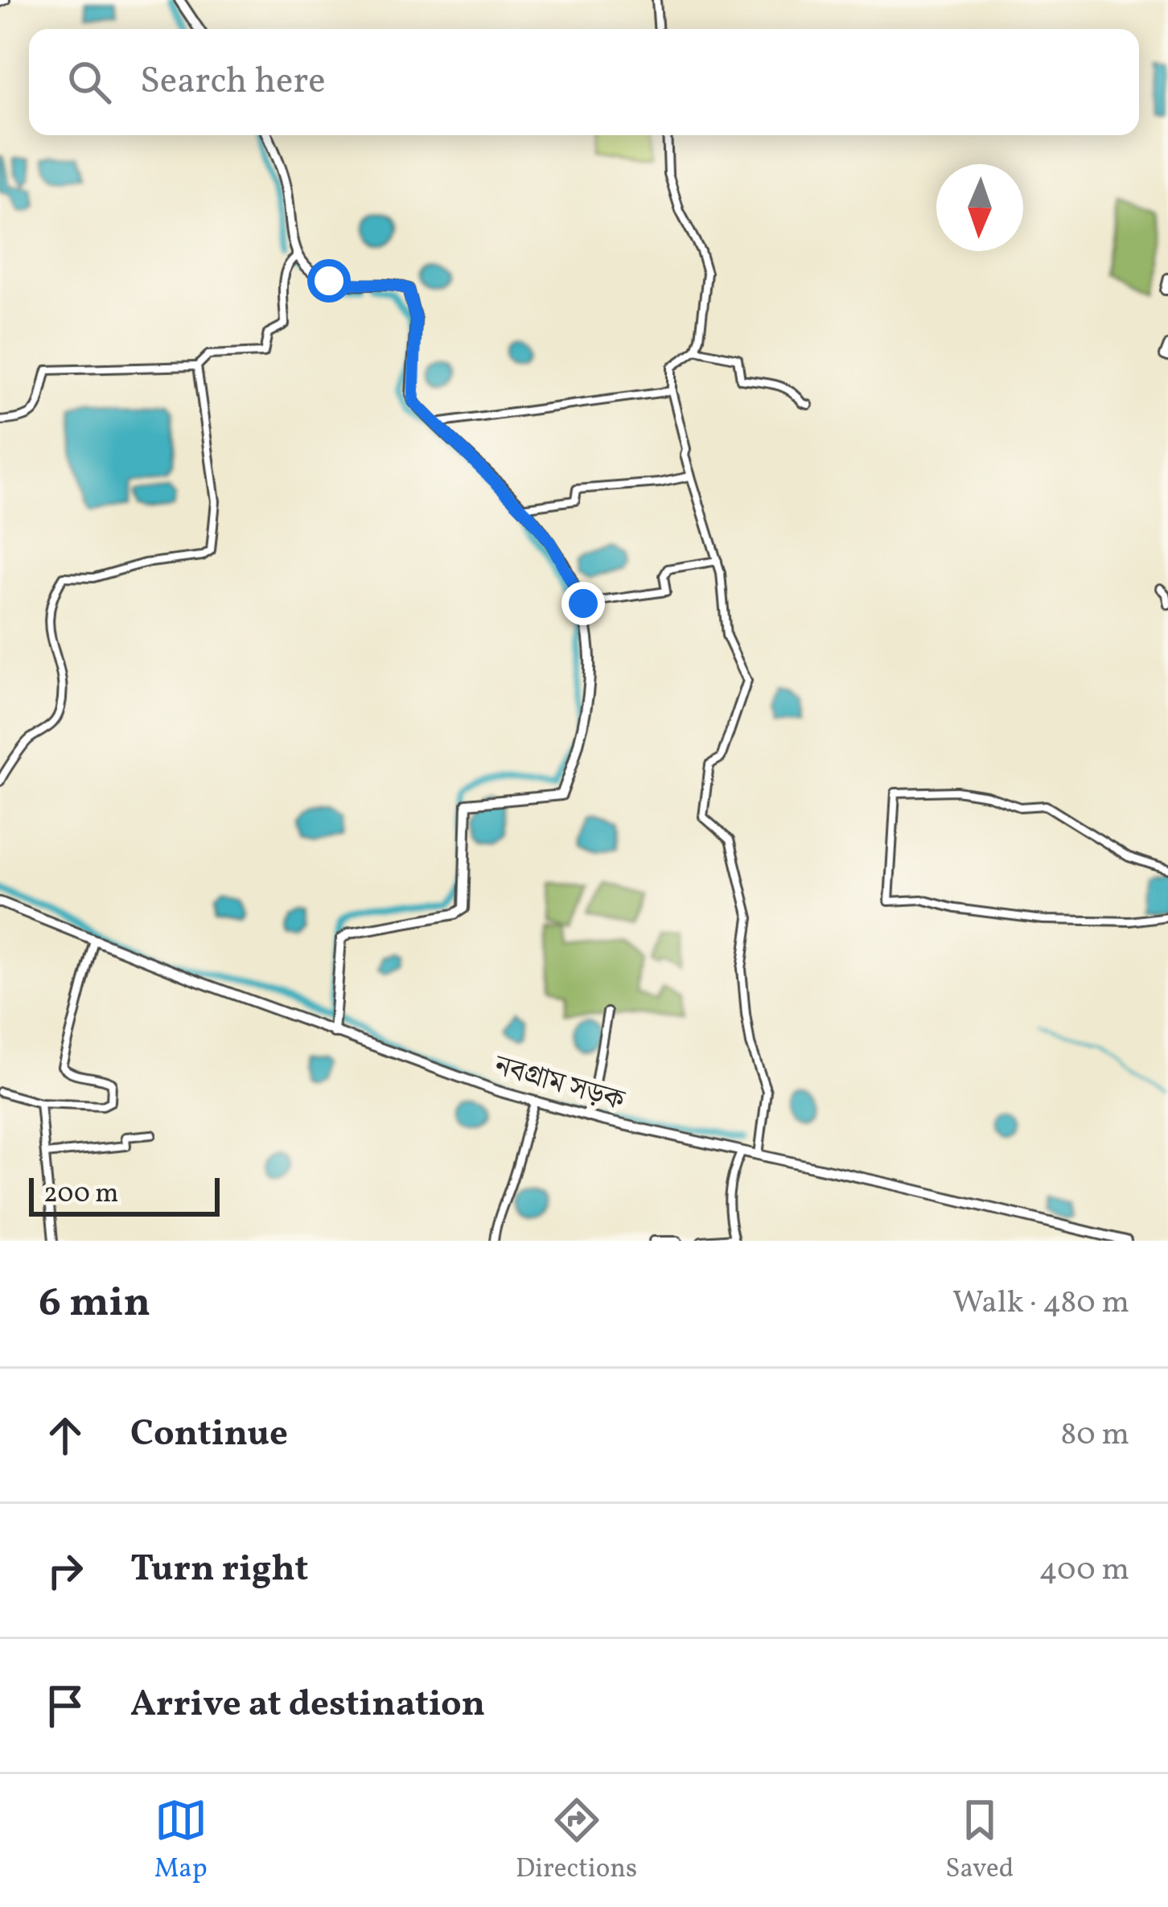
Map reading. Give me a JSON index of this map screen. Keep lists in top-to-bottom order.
{
  "streets": {
    "street": ["নবগ্রাম সড়ক"]
  },
  "scale_bar": "200 m",
  "north": "bottom",
  "page": {
    "search": "Search here",
    "scale": "200 m",
    "heading": ["6 min", "Walk · 480 m"],
    "list": [
      ["Continue", "80 m"],
      ["Turn right", "400 m"],
      "Arrive at destination"
    ],
    "nav": ["Map", "Directions", "Saved"]
  }
}
